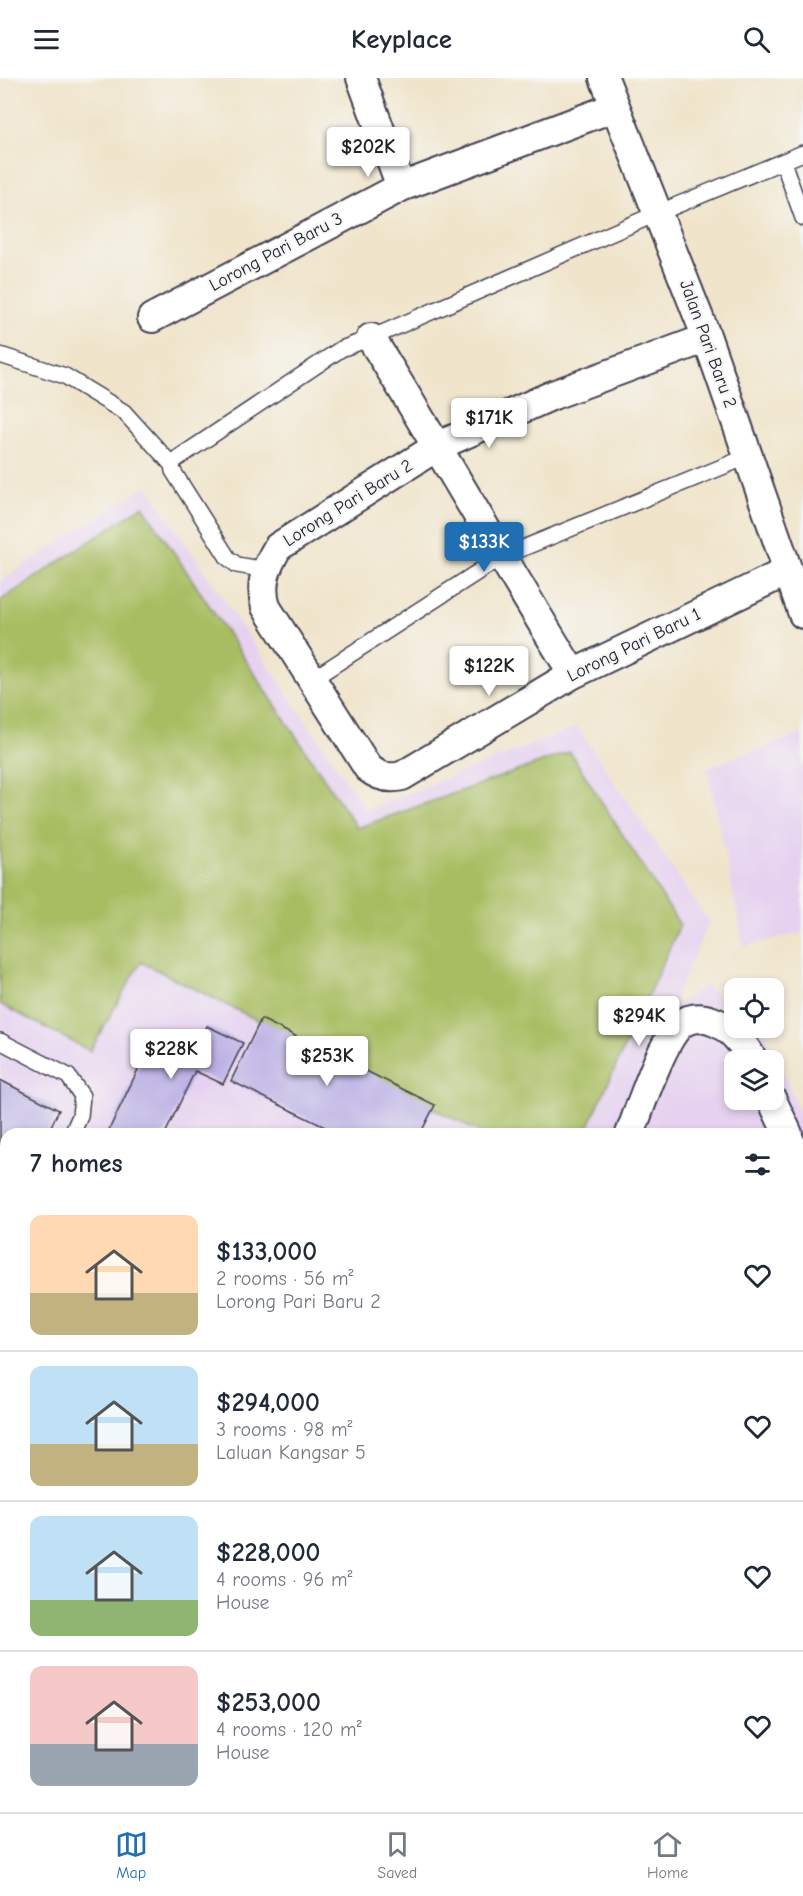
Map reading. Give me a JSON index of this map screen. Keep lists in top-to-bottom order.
{
  "streets": {
    "street": [
      "Lorong Pari Baru 3",
      "Jalan Pari Baru 2",
      "Lorong Pari Baru 2",
      "Lorong Pari Baru 1"
    ]
  },
  "crossings": [
    ["Lorong Pari Baru 3", "Jalan Pari Baru 2"],
    ["Jalan Pari Baru 2", "Lorong Pari Baru 2"],
    ["Jalan Pari Baru 2", "Lorong Pari Baru 1"],
    ["Lorong Pari Baru 2", "Lorong Pari Baru 1"]
  ],
  "page": {
    "header": "Keyplace",
    "price": [
      "$202K",
      "$171K",
      "$133K",
      "$122K",
      "$294K",
      "$228K",
      "$253K"
    ],
    "heading": "7 homes",
    "list": [
      {
        "name": "$133,000",
        "note": "2 rooms · 56 m² · Lorong Pari Baru 2"
      },
      {
        "name": "$294,000",
        "note": "3 rooms · 98 m² · Laluan Kangsar 5"
      },
      {
        "name": "$228,000",
        "note": "4 rooms · 96 m² · House"
      },
      {
        "name": "$253,000",
        "note": "4 rooms · 120 m² · House"
      }
    ],
    "tabs": ["Map", "Saved", "Home"]
  }
}
